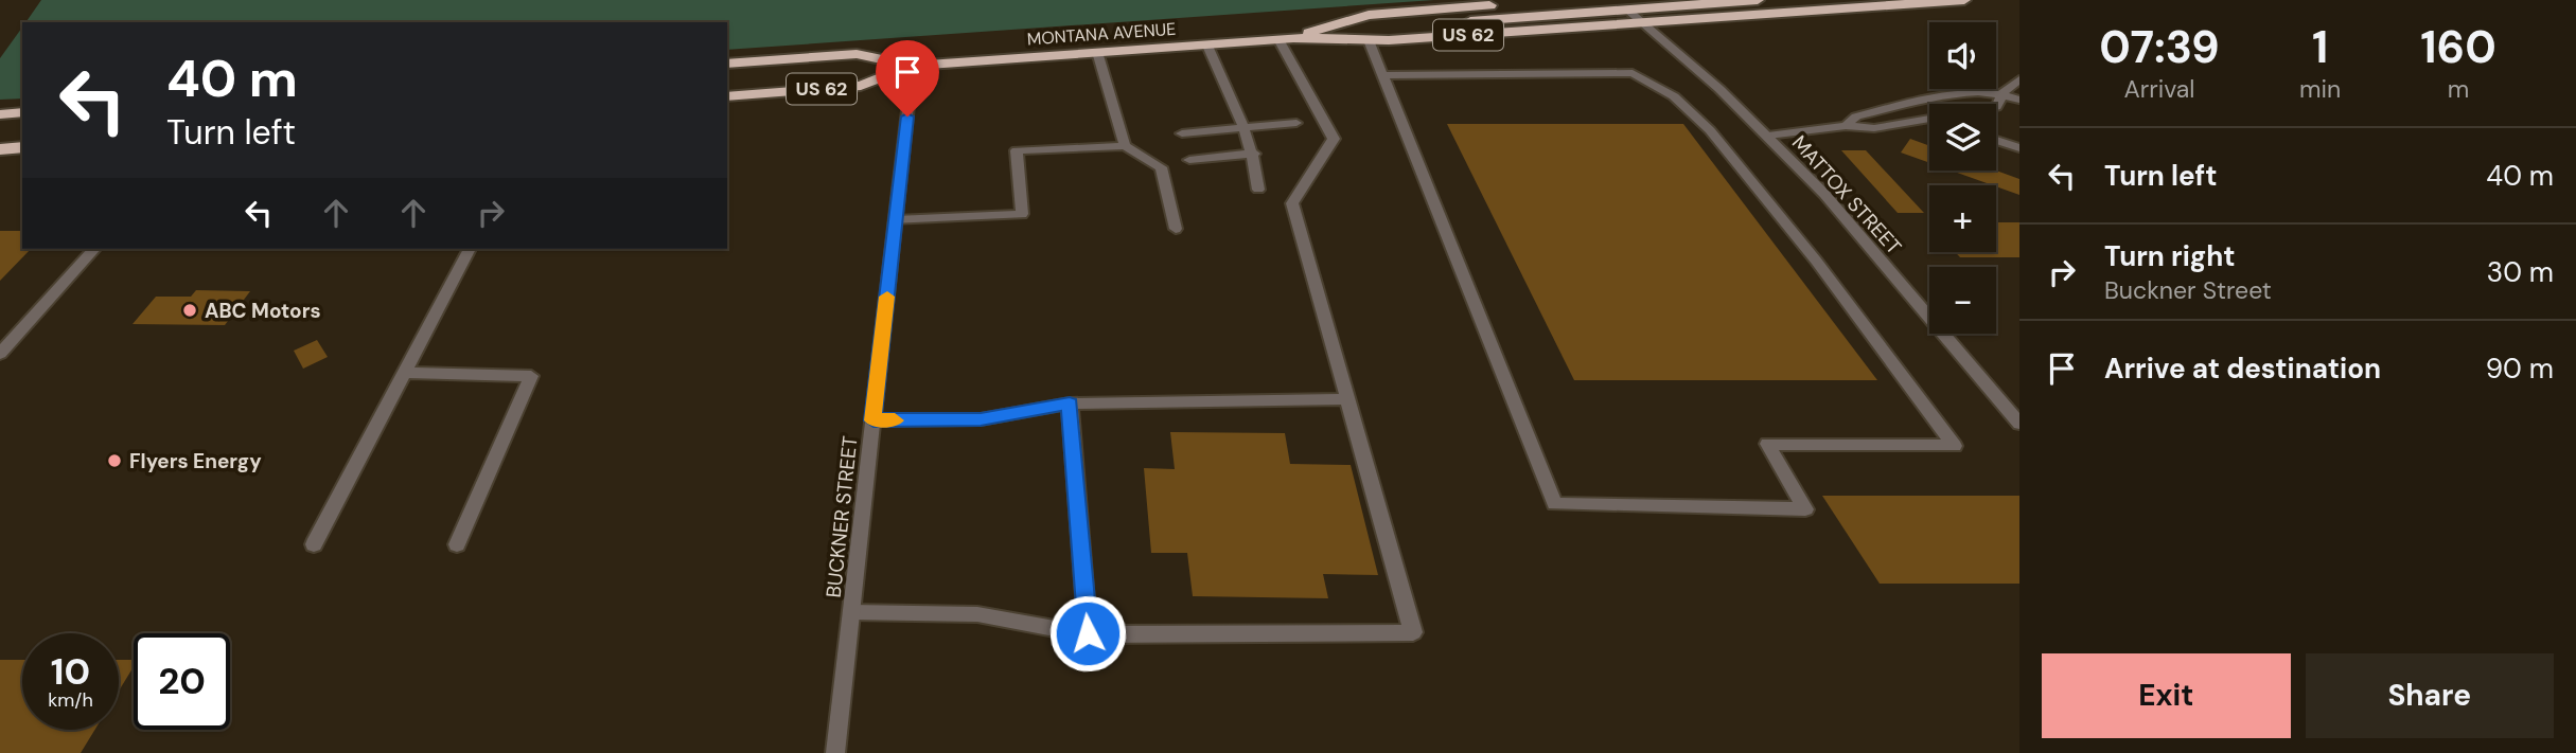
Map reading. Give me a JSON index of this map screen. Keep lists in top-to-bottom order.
{
  "streets": {
    "highway": ["MONTANA AVENUE", "US 62"],
    "street": ["MATTOX STREET", "BUCKNER STREET"]
  },
  "crossings": [
    ["MONTANA AVENUE", "MATTOX STREET"],
    ["MONTANA AVENUE", "BUCKNER STREET"]
  ],
  "places": ["ABC Motors", "Flyers Energy"],
  "page": {
    "eta": [
      "07:39",
      "Arrival",
      "1",
      "min",
      "160",
      "m"
    ],
    "map_buttons": ["+", "−"],
    "turn": ["40 m", "Turn left"],
    "list": [
      {
        "name": "Turn left",
        "value": "40 m"
      },
      {
        "name": "Turn right",
        "note": "Buckner Street",
        "value": "30 m"
      },
      {
        "name": "Arrive at destination",
        "value": "90 m"
      }
    ],
    "speed": "10 km/h",
    "limit": "20",
    "buttons": ["Exit", "Share"]
  }
}
